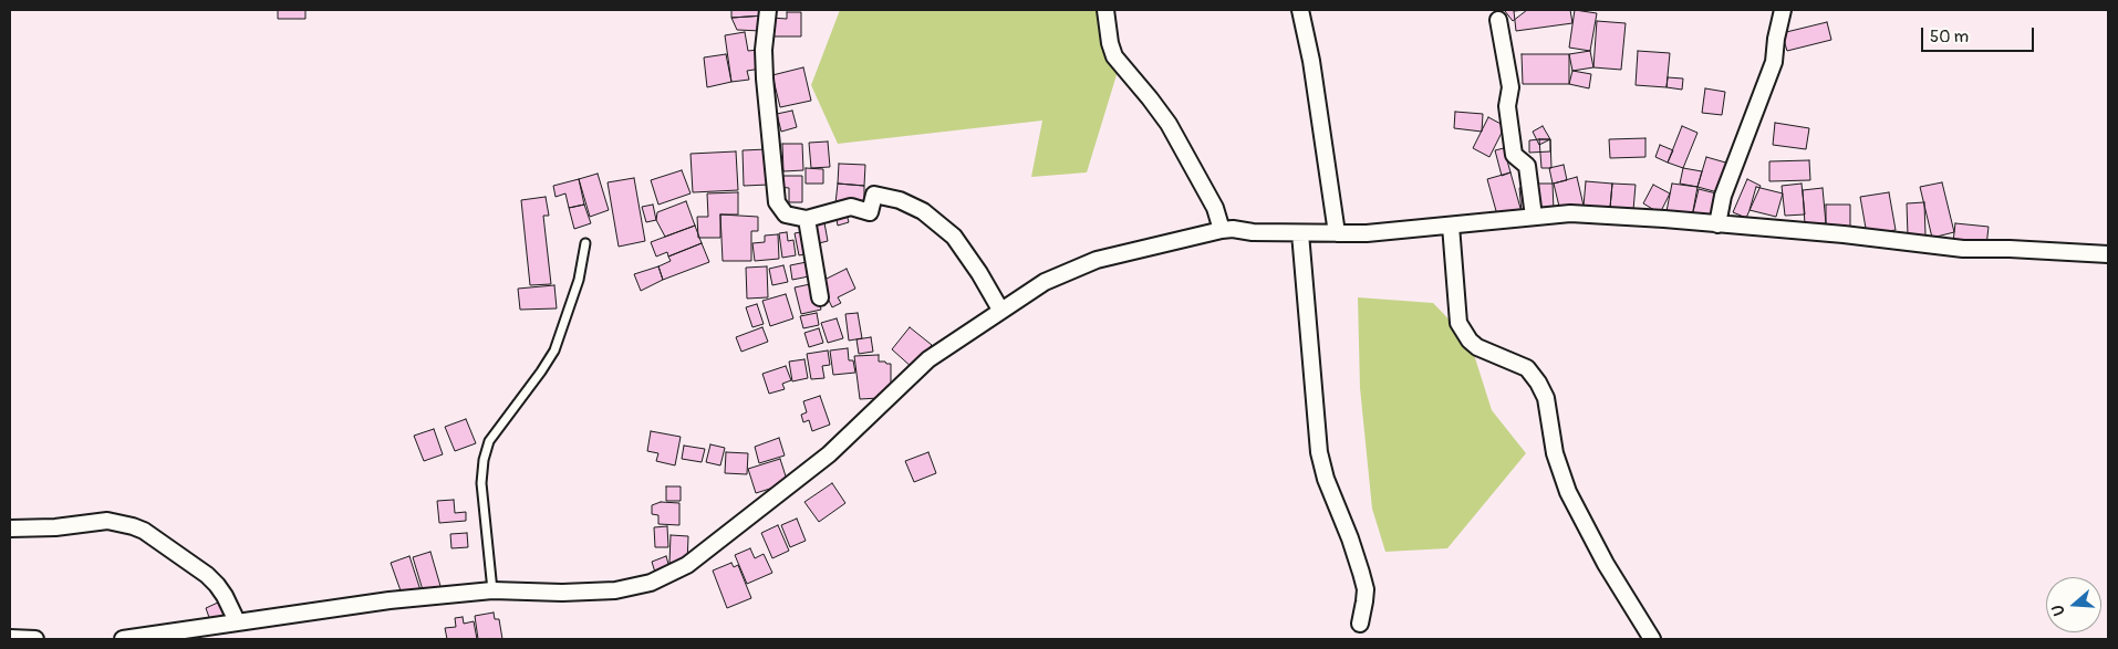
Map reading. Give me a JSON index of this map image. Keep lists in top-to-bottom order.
{
  "scale_bar": "50 m",
  "north": "left"
}
